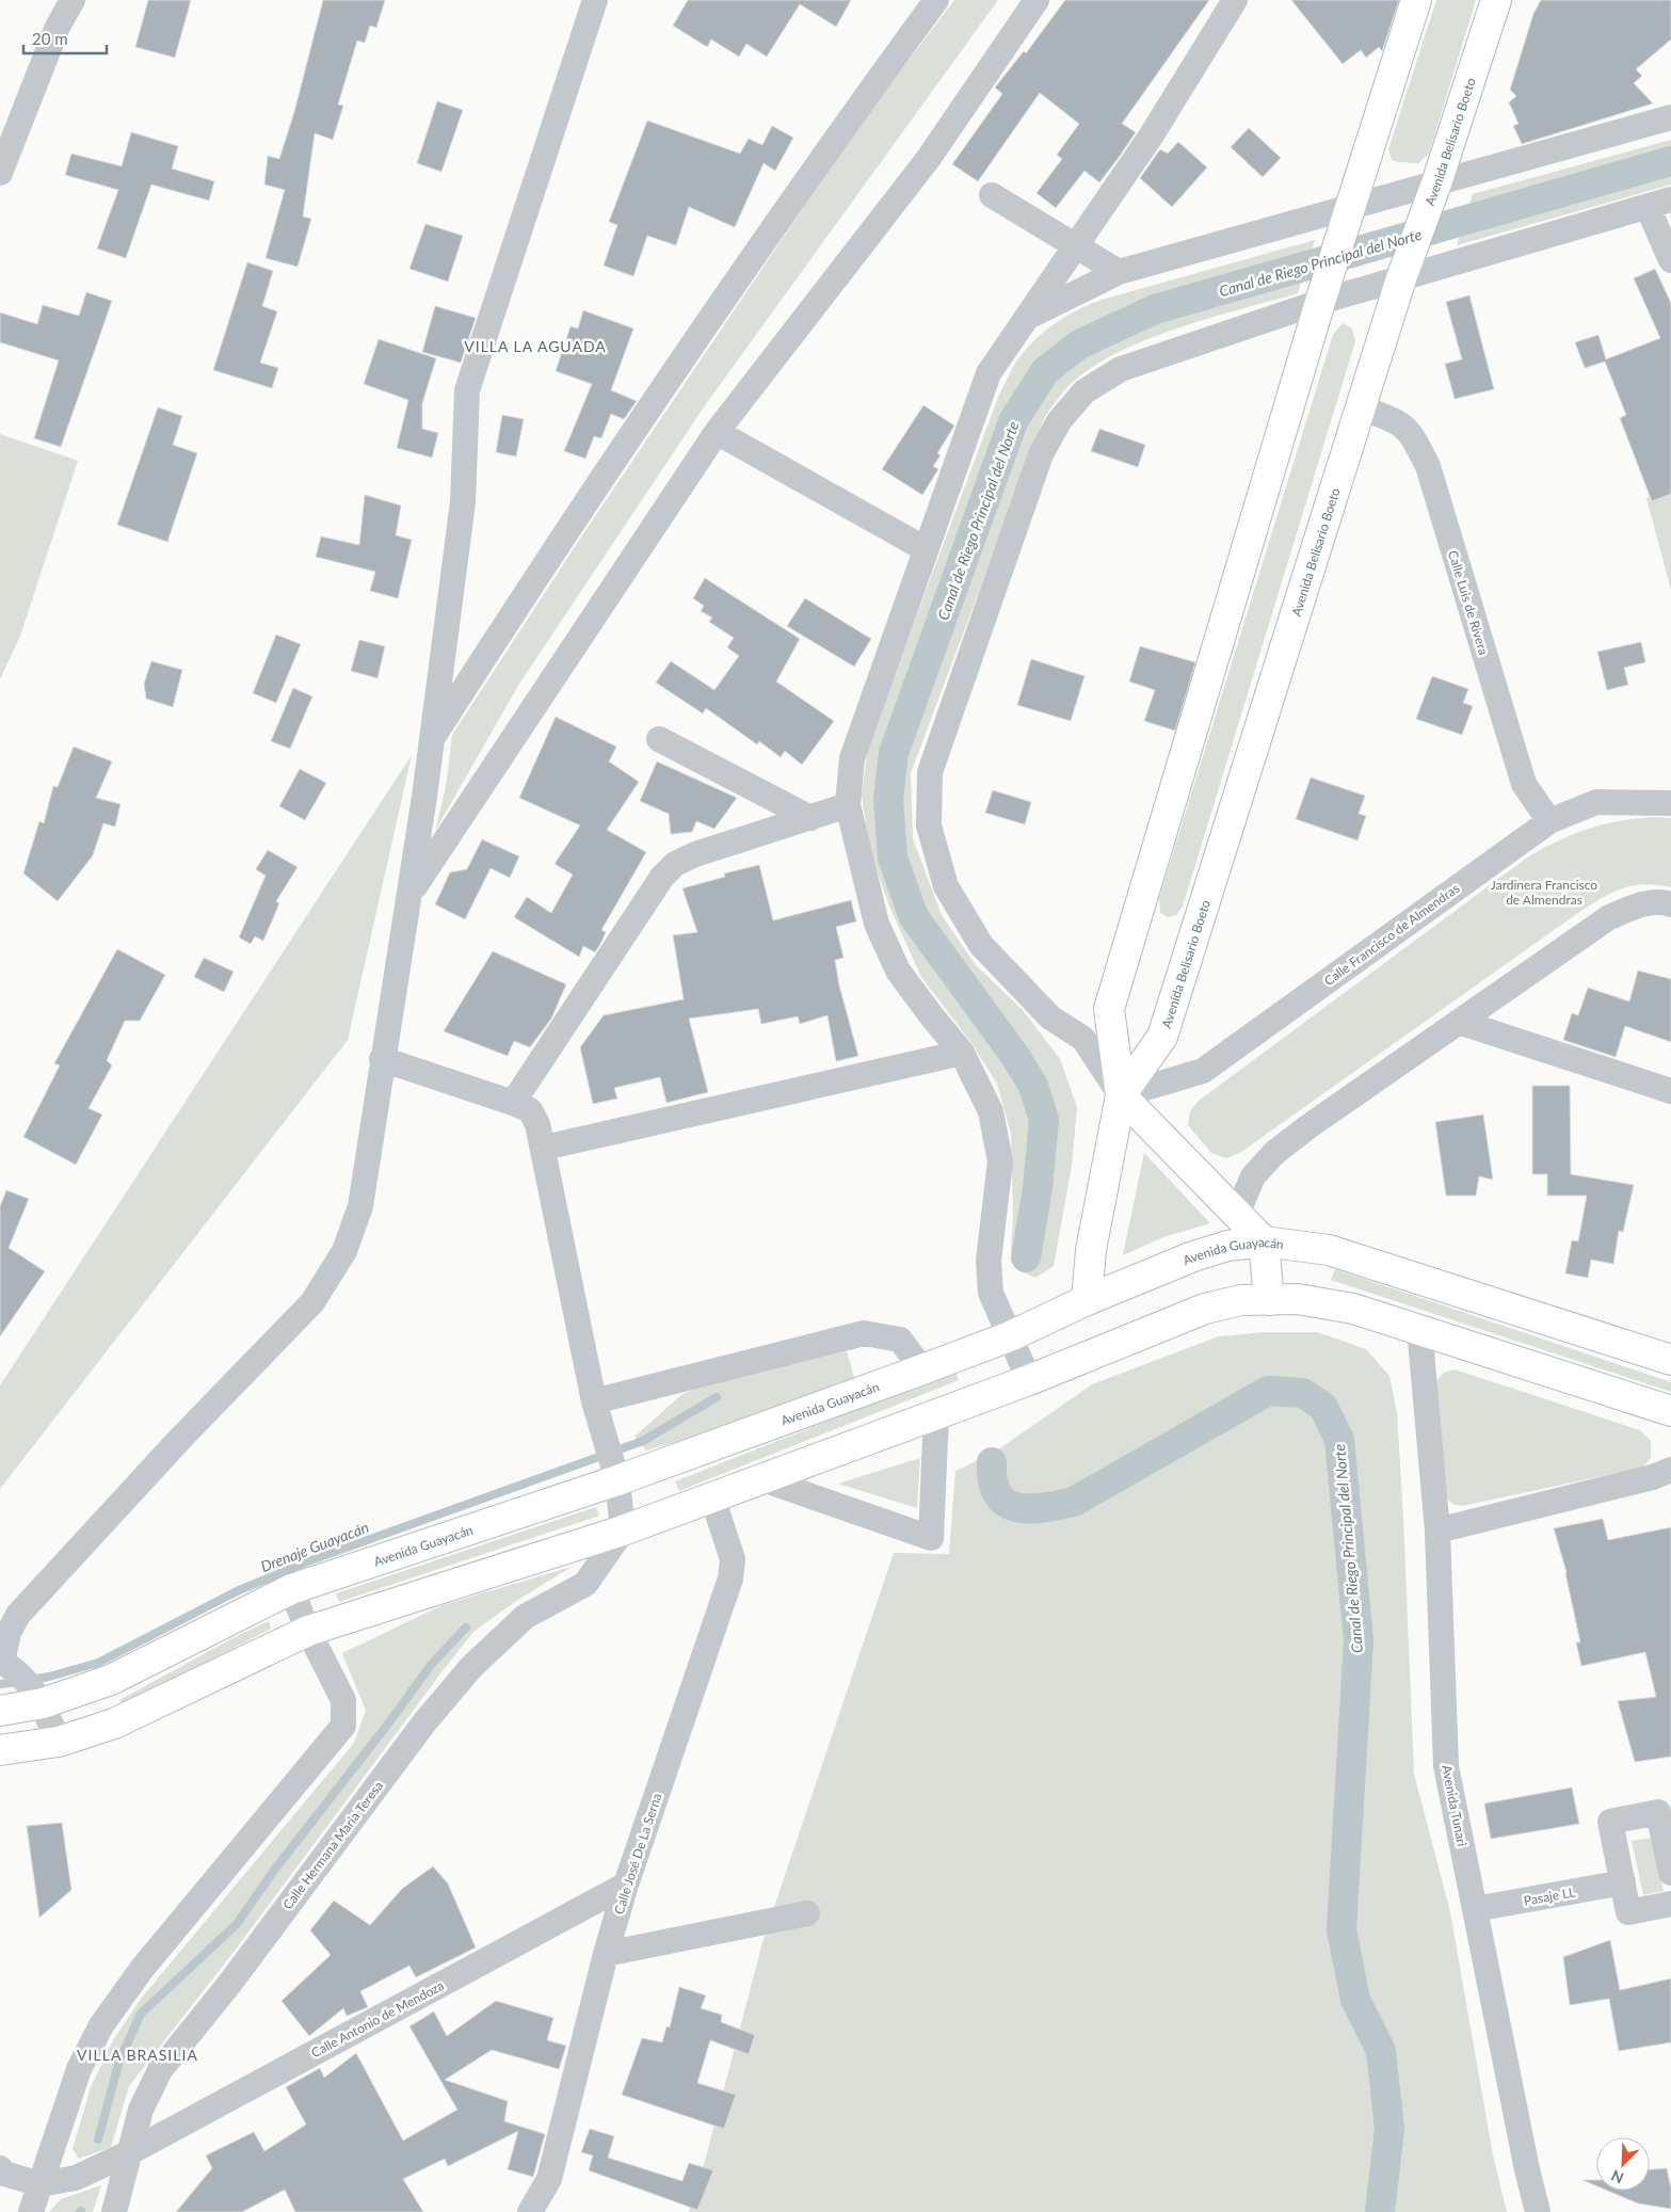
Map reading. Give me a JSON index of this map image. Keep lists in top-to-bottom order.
{
  "streets": {
    "main road": ["Avenida Belisario Boeto", "Avenida Guayacán"],
    "street": [
      "Calle Luis de Rivera",
      "Calle Francisco de Almendras",
      "Avenida Tunari",
      "Calle Hermana Maria Teresa",
      "Calle José De La Serna",
      "Pasaje LL",
      "Calle Antonio de Mendoza"
    ]
  },
  "crossings": [
    ["Avenida Belisario Boeto", "Calle Luis de Rivera"],
    ["Avenida Belisario Boeto", "Calle Francisco de Almendras"],
    ["Avenida Belisario Boeto", "Avenida Guayacán"],
    ["Calle Luis de Rivera", "Calle Francisco de Almendras"],
    ["Avenida Tunari", "Pasaje LL"],
    ["Calle Hermana Maria Teresa", "Calle Antonio de Mendoza"],
    ["Calle José De La Serna", "Calle Antonio de Mendoza"]
  ],
  "districts": ["VILLA LA AGUADA", "VILLA BRASILIA"],
  "water": ["Canal de Riego Principal del Norte", "Drenaje Guayacán"],
  "parks": ["Jardinera Francisco de Almendras"],
  "scale_bar": "20 m",
  "north": "bottom left"
}
